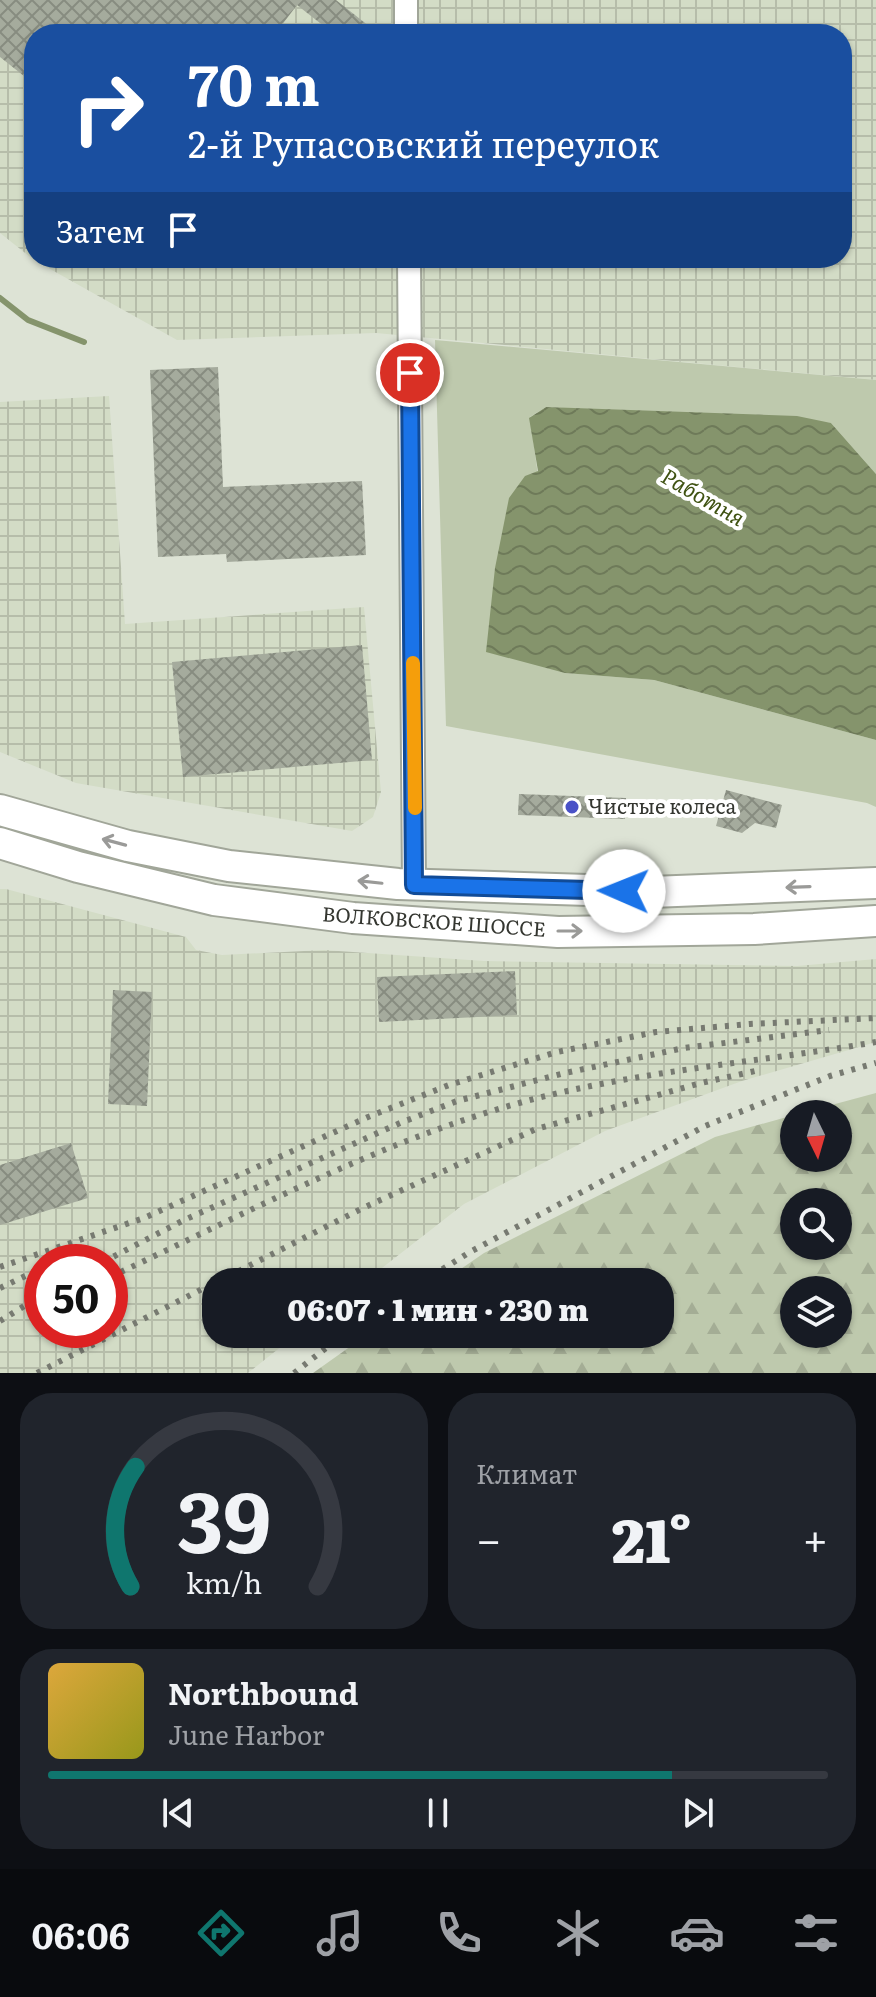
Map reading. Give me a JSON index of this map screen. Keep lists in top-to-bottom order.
{
  "streets": {
    "main road": ["ВОЛКОВСКОЕ ШОССЕ"]
  },
  "water": ["Работня"],
  "places": ["Чистые колеса"],
  "north": "bottom",
  "page": {
    "turn": ["70 m", "2-й Рупасовский переулок"],
    "then": "Затем",
    "limit": "50",
    "trip": "06:07 · 1 мин · 230 m",
    "tile": "Климат",
    "heat": ["−", "21°", "+"],
    "song": ["Northbound", "June Harbor"],
    "tabs": "06:06",
    "gauge": ["39", "km/h"]
  }
}
